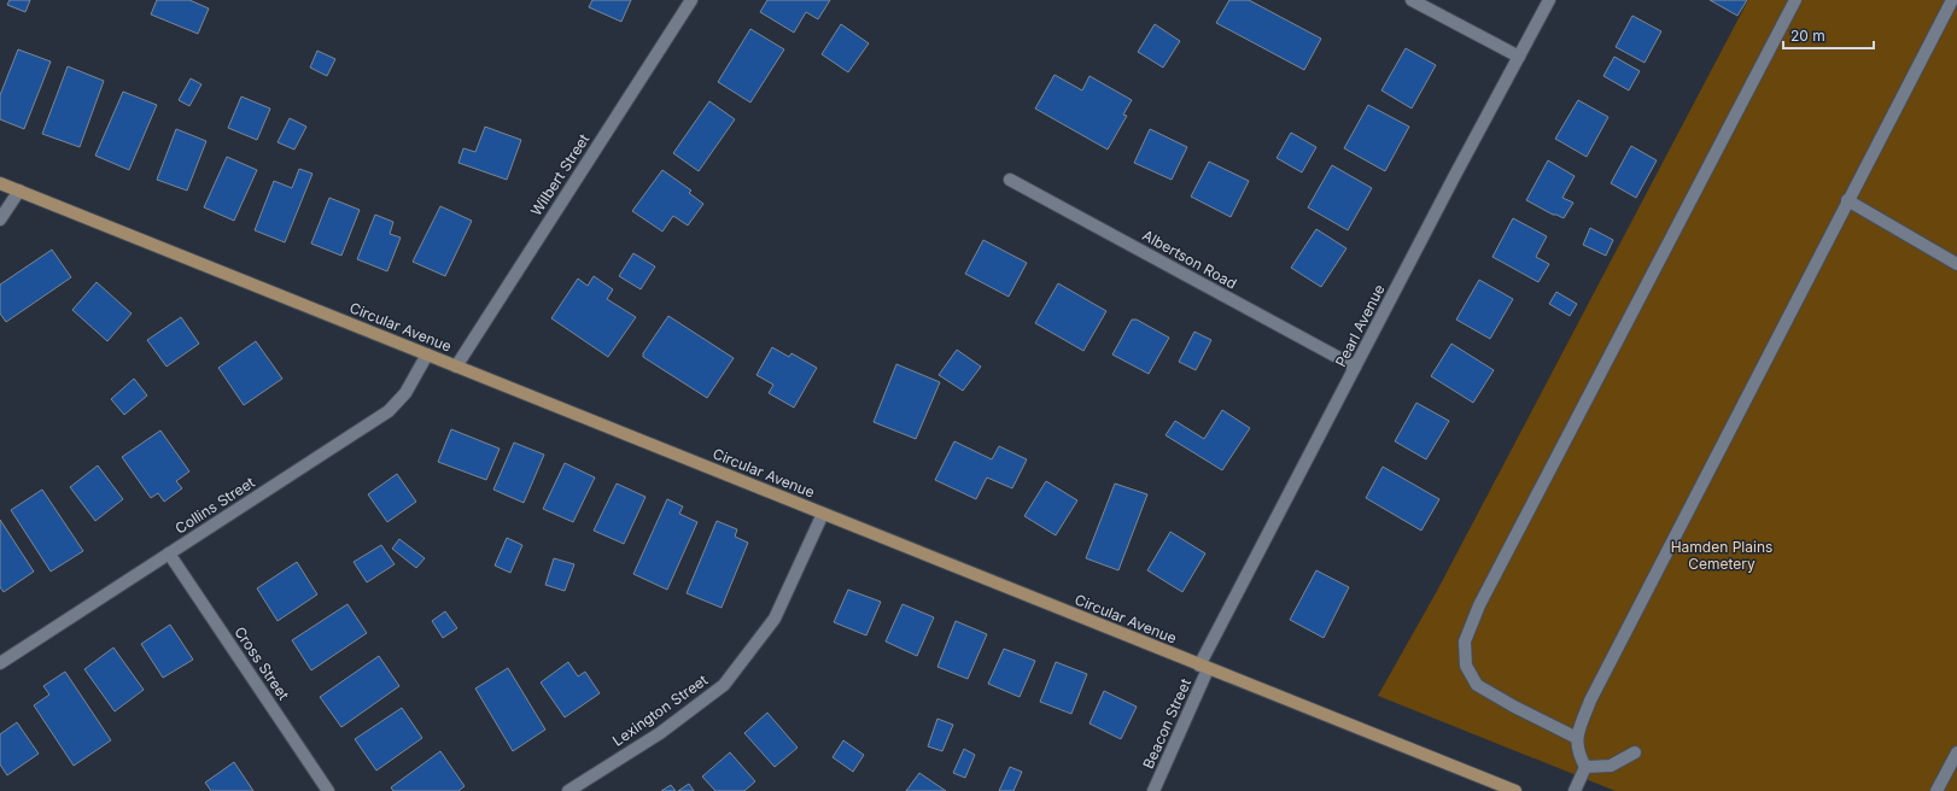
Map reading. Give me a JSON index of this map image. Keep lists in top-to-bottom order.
{
  "streets": {
    "main road": ["Circular Avenue"],
    "street": [
      "Wilbert Street",
      "Albertson Road",
      "Pearl Avenue",
      "Collins Street",
      "Cross Street",
      "Lexington Street",
      "Beacon Street"
    ]
  },
  "crossings": [
    ["Wilbert Street", "Circular Avenue"],
    ["Albertson Road", "Pearl Avenue"],
    ["Pearl Avenue", "Circular Avenue"],
    ["Pearl Avenue", "Beacon Street"],
    ["Circular Avenue", "Collins Street"],
    ["Circular Avenue", "Lexington Street"],
    ["Circular Avenue", "Beacon Street"],
    ["Collins Street", "Cross Street"]
  ],
  "parks": ["Hamden Plains Cemetery"],
  "scale_bar": "20 m"
}
